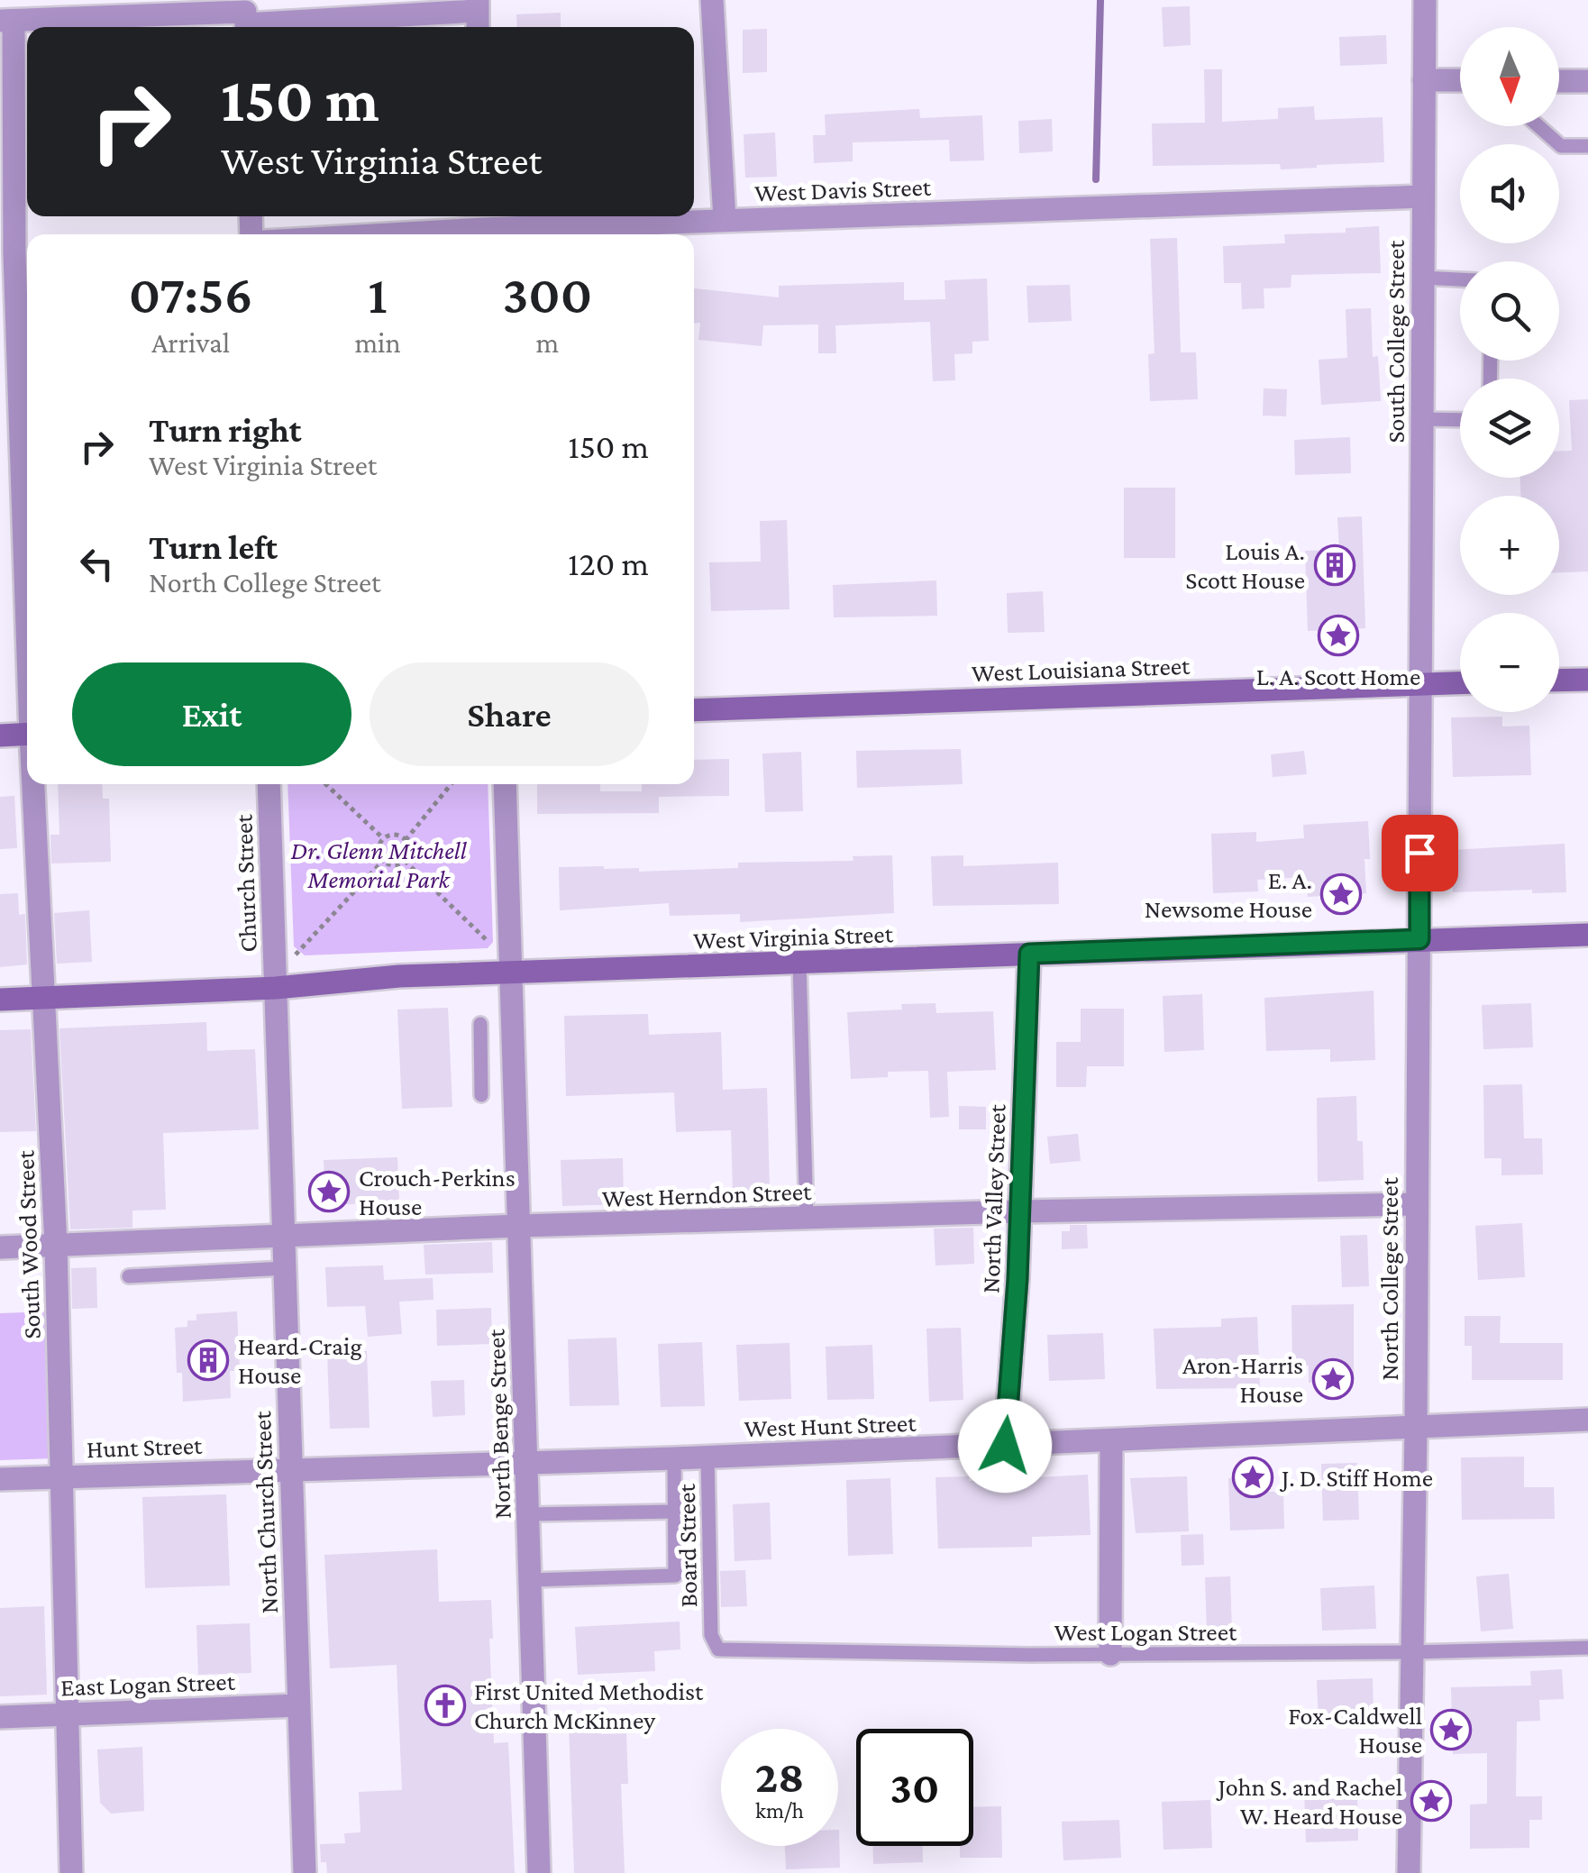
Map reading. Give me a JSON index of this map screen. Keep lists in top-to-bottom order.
{
  "streets": {
    "main road": ["West Louisiana Street", "West Virginia Street"],
    "street": [
      "West Davis Street",
      "South College Street",
      "Church Street",
      "West Herndon Street",
      "North Valley Street",
      "South Wood Street",
      "North College Street",
      "North Benge Street",
      "West Hunt Street",
      "Hunt Street",
      "North Church Street",
      "East Logan Street"
    ],
    "lane": ["Board Street", "West Logan Street"]
  },
  "crossings": [
    ["West Davis Street", "South College Street"],
    ["South College Street", "West Louisiana Street"],
    ["South College Street", "North College Street"],
    ["West Louisiana Street", "North College Street"],
    ["Church Street", "West Virginia Street"],
    ["Church Street", "North Church Street"],
    ["West Virginia Street", "North Valley Street"],
    ["West Virginia Street", "South Wood Street"],
    ["West Virginia Street", "North College Street"],
    ["West Virginia Street", "North Benge Street"],
    ["West Virginia Street", "North Church Street"],
    ["West Herndon Street", "North Valley Street"],
    ["West Herndon Street", "South Wood Street"],
    ["West Herndon Street", "North College Street"],
    ["West Herndon Street", "North Benge Street"],
    ["West Herndon Street", "North Church Street"],
    ["North Valley Street", "West Hunt Street"],
    ["South Wood Street", "Hunt Street"],
    ["South Wood Street", "East Logan Street"],
    ["North College Street", "West Hunt Street"],
    ["North College Street", "West Logan Street"],
    ["North Benge Street", "West Hunt Street"],
    ["West Hunt Street", "Hunt Street"],
    ["West Hunt Street", "North Church Street"],
    ["West Hunt Street", "Board Street"],
    ["Hunt Street", "North Church Street"],
    ["North Church Street", "East Logan Street"],
    ["Board Street", "West Logan Street"]
  ],
  "parks": ["Dr. Glenn Mitchell Memorial Park"],
  "places": {
    "building": ["Louis A. Scott House", "Heard-Craig House"],
    "place": [
      "L. A. Scott Home",
      "E. A. Newsome House",
      "Crouch-Perkins House",
      "Aron-Harris House",
      "J. D. Stiff Home",
      "Fox-Caldwell House",
      "John S. and Rachel W. Heard House"
    ],
    "church": ["First United Methodist Church McKinney"]
  },
  "north": "bottom",
  "page": {
    "map_buttons": ["+", "−"],
    "turn": ["150 m", "West Virginia Street"],
    "eta": [
      "07:56",
      "Arrival",
      "1",
      "min",
      "300",
      "m"
    ],
    "list": [
      {
        "name": "Turn right",
        "note": "West Virginia Street",
        "value": "150 m"
      },
      {
        "name": "Turn left",
        "note": "North College Street",
        "value": "120 m"
      }
    ],
    "buttons": ["Exit", "Share"],
    "speed": "28 km/h",
    "limit": "30"
  }
}
